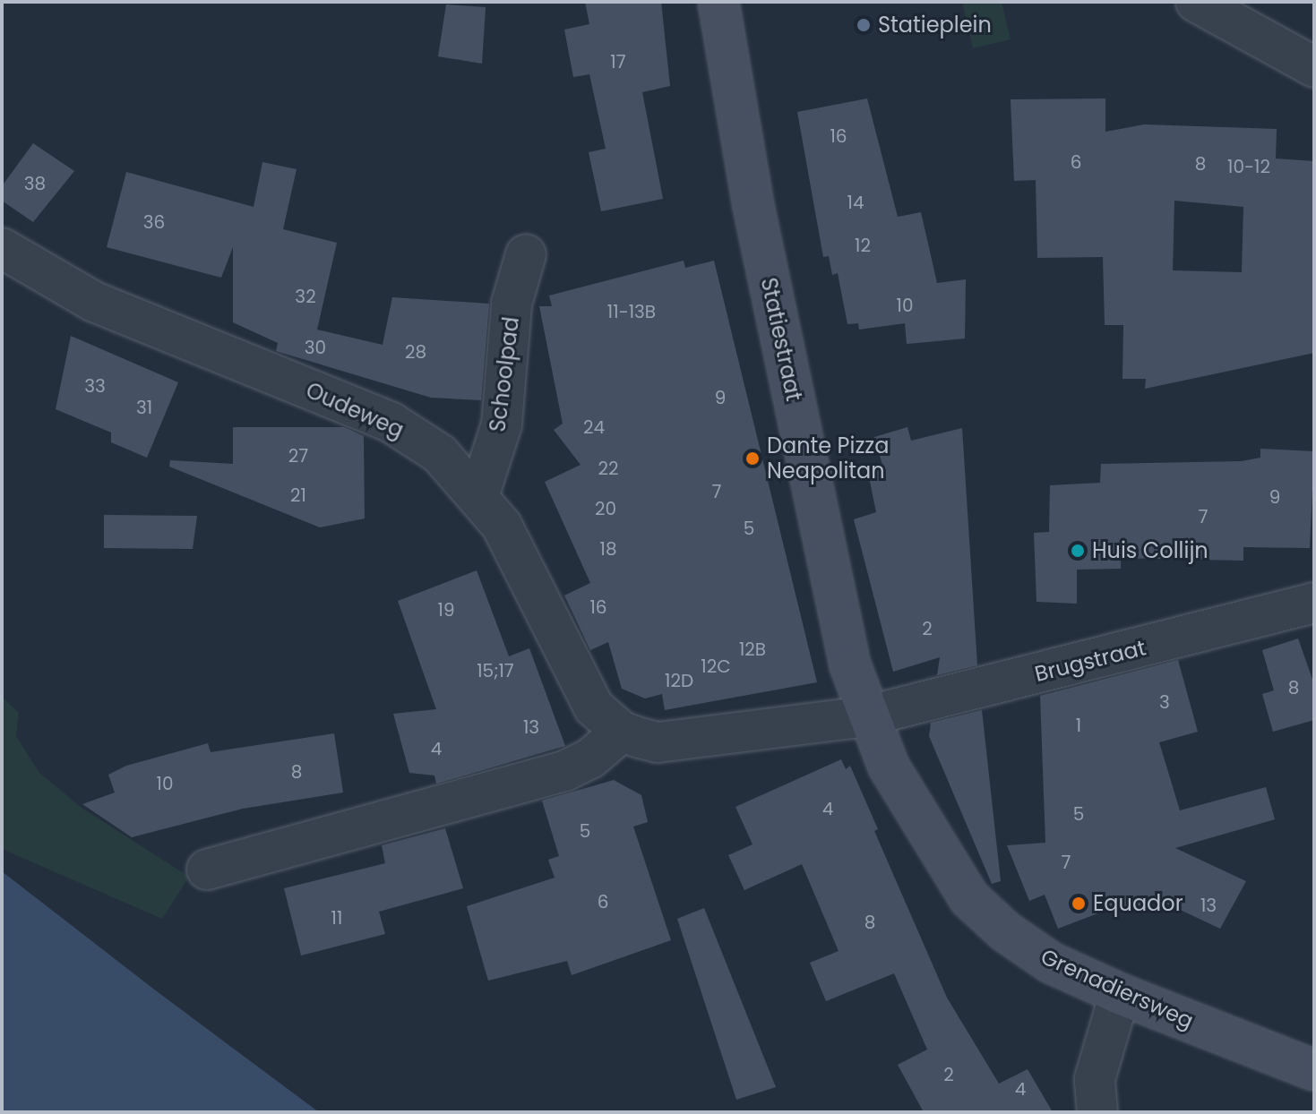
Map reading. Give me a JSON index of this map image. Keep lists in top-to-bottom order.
{
  "streets": {
    "main road": ["Statiestraat", "Grenadiersweg"],
    "street": ["Schoolpad", "Oudeweg", "Brugstraat"]
  },
  "crossings": [
    ["Statiestraat", "Oudeweg"],
    ["Statiestraat", "Brugstraat"],
    ["Statiestraat", "Grenadiersweg"],
    ["Schoolpad", "Oudeweg"],
    ["Oudeweg", "Brugstraat"],
    ["Oudeweg", "Grenadiersweg"],
    ["Brugstraat", "Grenadiersweg"]
  ],
  "places": [
    "Statieplein",
    "Dante Pizza Neapolitan",
    "Huis Collijn",
    "Equador"
  ],
  "house_numbers": [
    "17",
    "16",
    "6",
    "8",
    "10-12",
    "38",
    "14",
    "36",
    "12",
    "32",
    "10",
    "11-13B",
    "30",
    "28",
    "33",
    "9",
    "31",
    "24",
    "27",
    "22",
    "7",
    "21",
    "9",
    "20",
    "7",
    "5",
    "18",
    "16",
    "19",
    "2",
    "12B",
    "12C",
    "15;17",
    "12D",
    "8",
    "3",
    "1",
    "13",
    "4",
    "8",
    "10",
    "4",
    "5",
    "5",
    "7",
    "6",
    "13",
    "11",
    "8",
    "2",
    "4"
  ]
}
